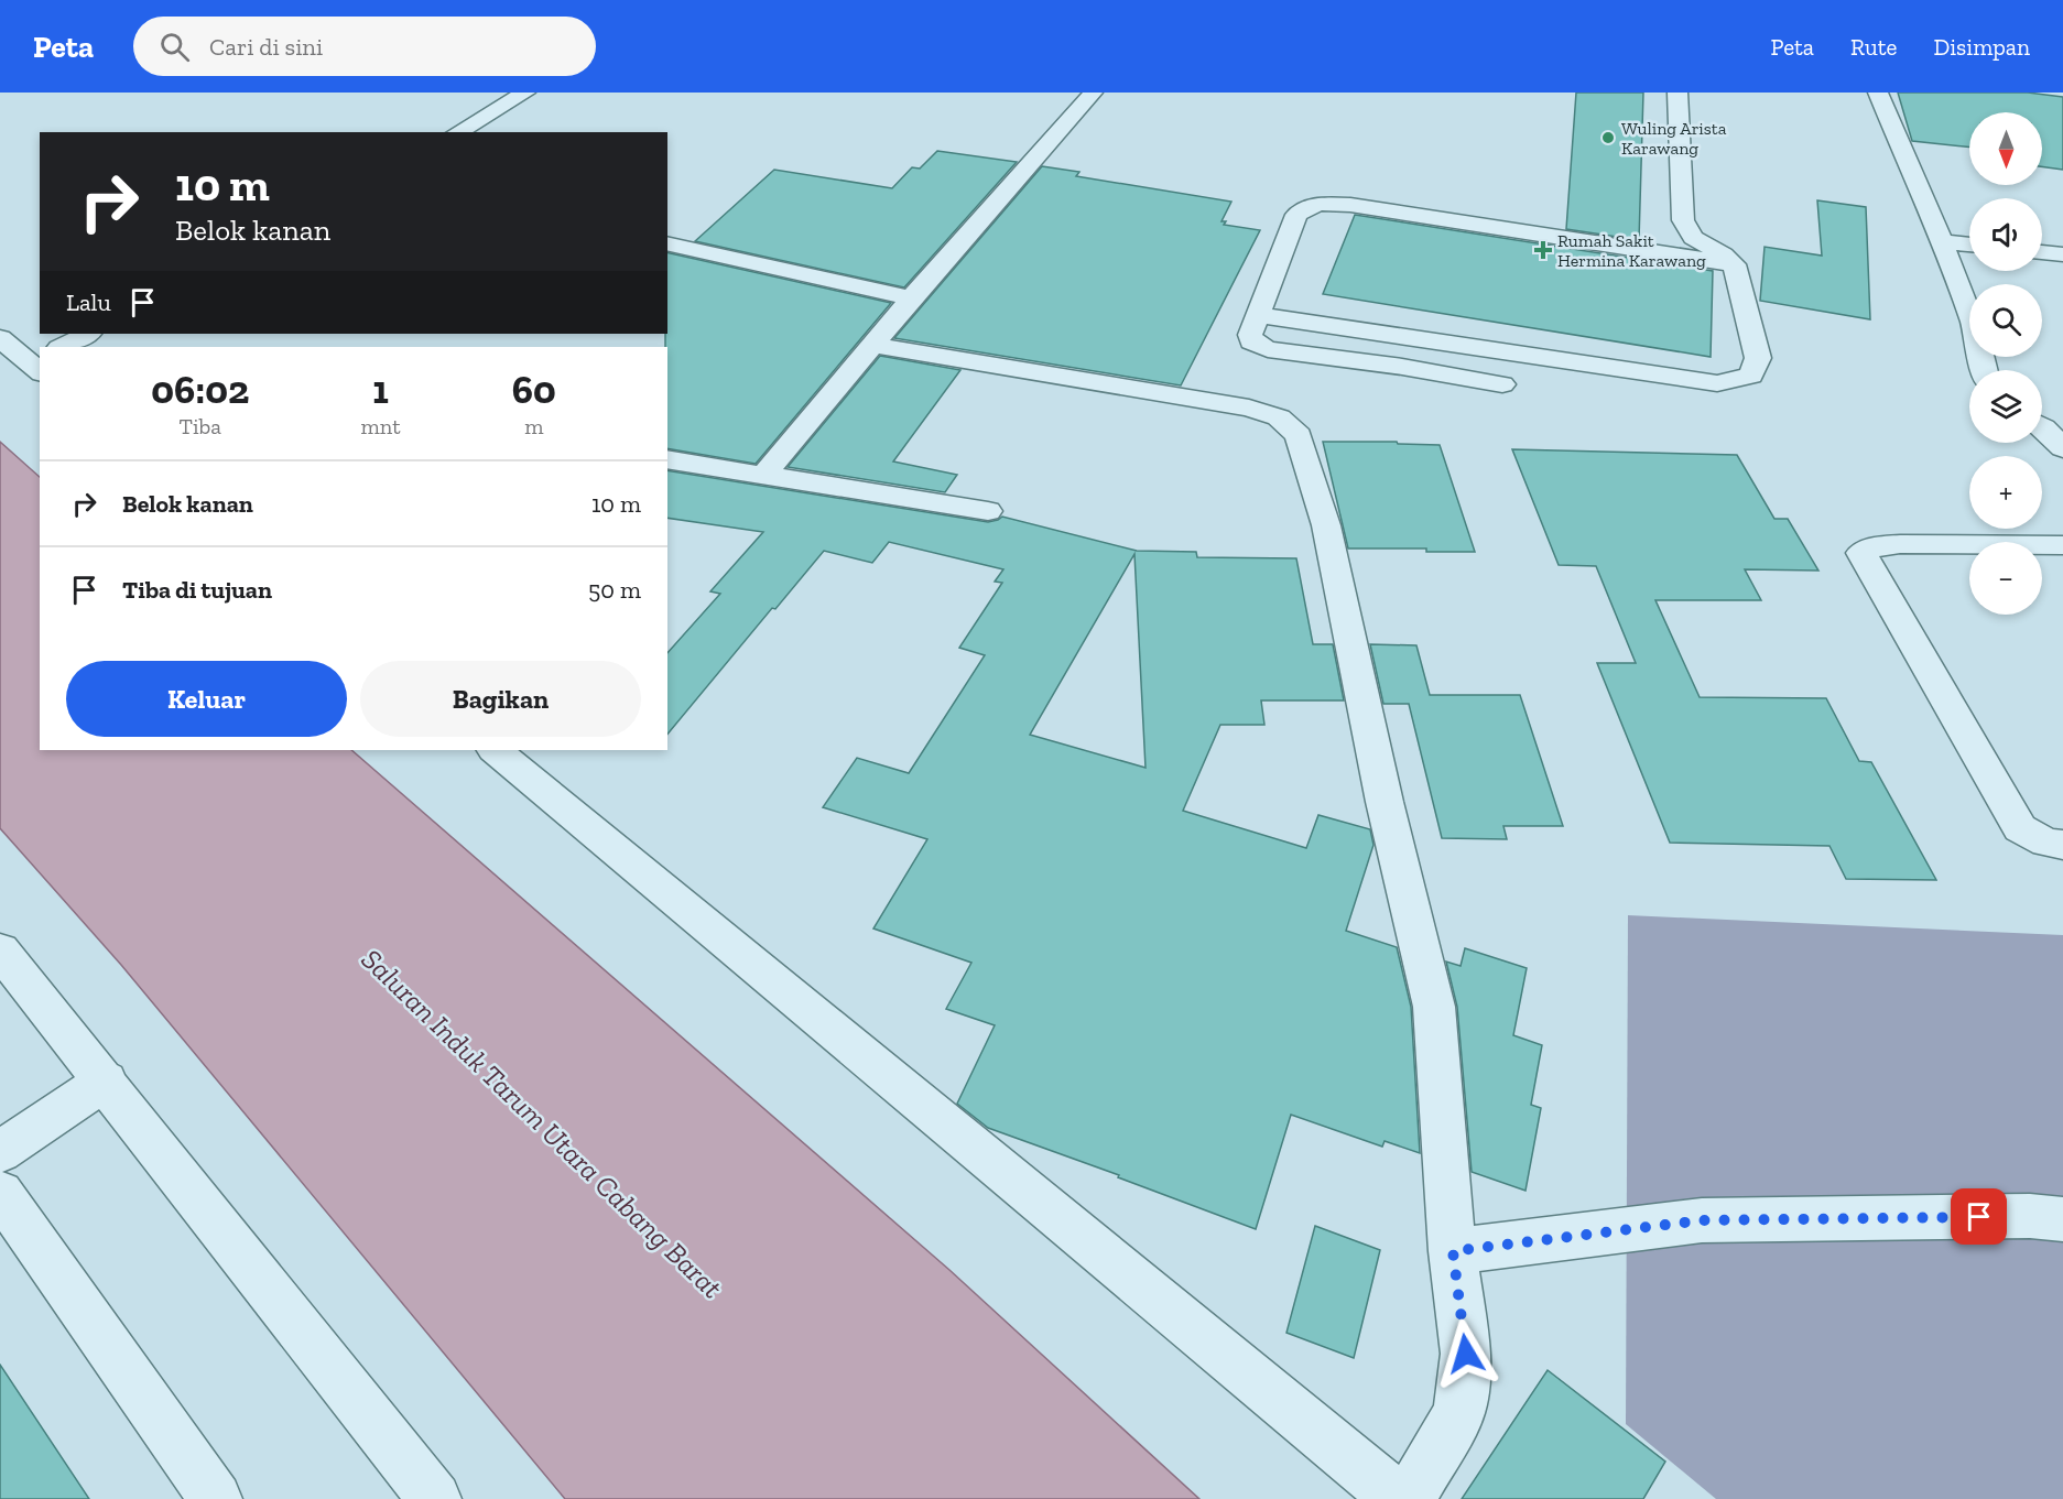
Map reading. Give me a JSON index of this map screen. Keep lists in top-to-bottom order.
{
  "water": ["Saluran Induk Tarum Utara Cabang Barat"],
  "places": {
    "other": ["Wuling Arista Karawang"],
    "health": ["Rumah Sakit Hermina Karawang"]
  },
  "north": "bottom",
  "page": {
    "header": "Peta",
    "search": "Cari di sini",
    "nav": ["Peta", "Rute", "Disimpan"],
    "map_buttons": ["+", "−"],
    "turn": ["10 m", "Belok kanan"],
    "then": "Lalu",
    "eta": [
      "06:02",
      "Tiba",
      "1",
      "mnt",
      "60",
      "m"
    ],
    "list": [
      {
        "name": "Belok kanan",
        "value": "10 m"
      },
      {
        "name": "Tiba di tujuan",
        "value": "50 m"
      }
    ],
    "buttons": ["Keluar", "Bagikan"]
  }
}
